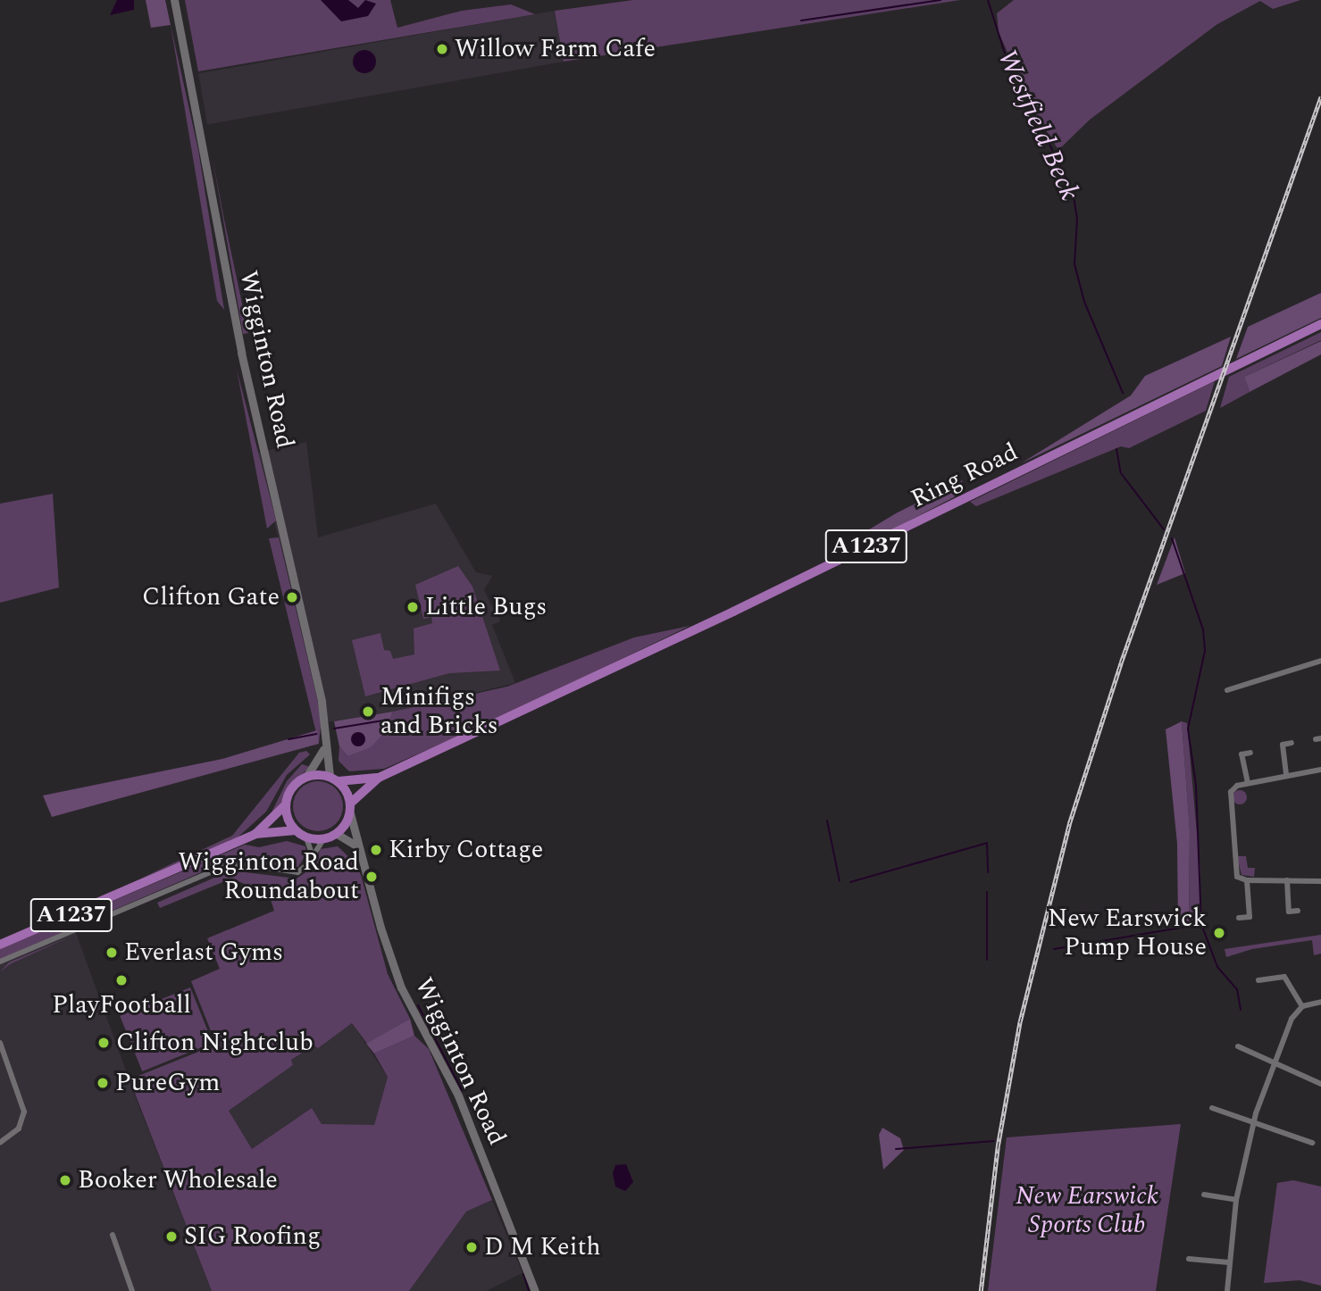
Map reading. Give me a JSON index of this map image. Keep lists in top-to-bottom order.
{
  "streets": {
    "highway": ["Ring Road", "A1237"],
    "main road": ["Wigginton Road"]
  },
  "crossings": [
    ["Wigginton Road", "A1237"],
    ["Ring Road", "A1237"]
  ],
  "water": ["Westfield Beck"],
  "parks": ["New Earswick Sports Club"],
  "places": [
    "Willow Farm Cafe",
    "Clifton Gate",
    "Little Bugs",
    "Minifigs and Bricks",
    "Kirby Cottage",
    "Wigginton Road Roundabout",
    "New Earswick Pump House",
    "Everlast Gyms",
    "PlayFootball",
    "Clifton Nightclub",
    "PureGym",
    "Booker Wholesale",
    "SIG Roofing",
    "D M Keith"
  ]
}
